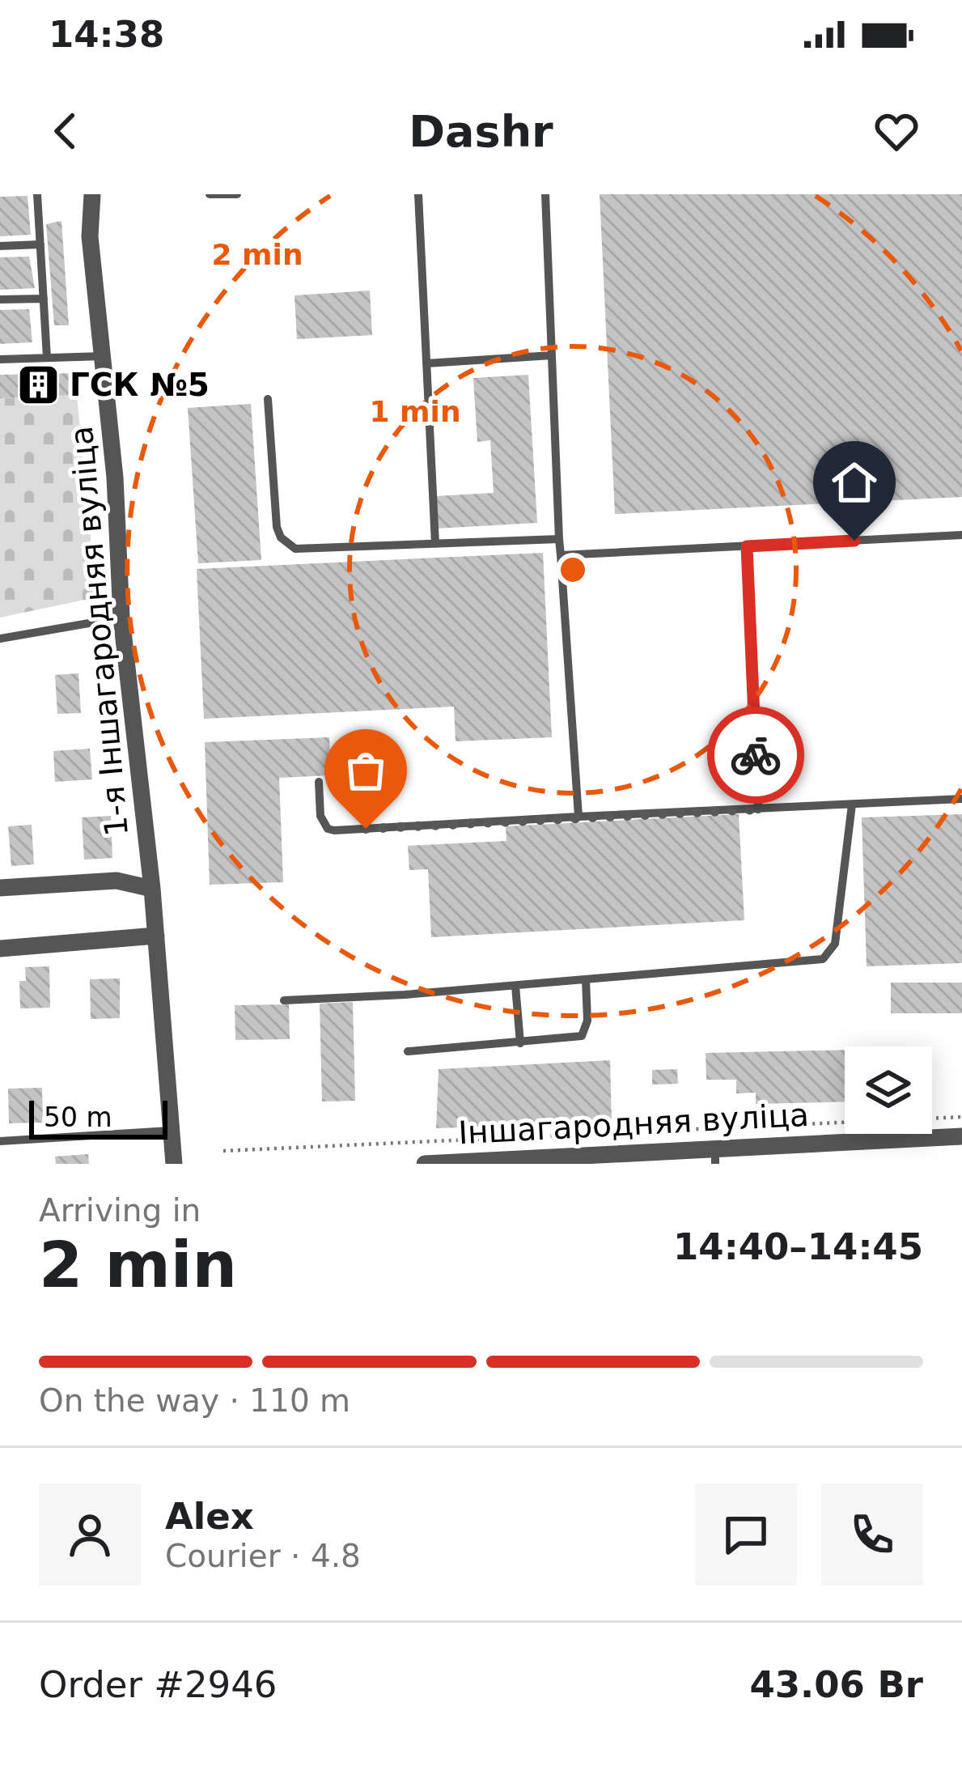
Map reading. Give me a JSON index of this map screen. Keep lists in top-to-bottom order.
{
  "streets": {
    "street": ["1-я Іншагародняя вуліца", "Іншагародняя вуліца"]
  },
  "places": {
    "building": ["ГСК №5"]
  },
  "scale_bar": "50 m",
  "page": {
    "status": "14:38",
    "header": "Dashr",
    "scale": "50 m",
    "heading": ["2 min", "Arriving in", "14:40–14:45"],
    "panel": [
      "Alex",
      "Courier · 4.8",
      "Order #2946",
      "43.06 Br"
    ],
    "bar": "On the way · 110 m"
  },
  "rings": ["2 min", "1 min"]
}
